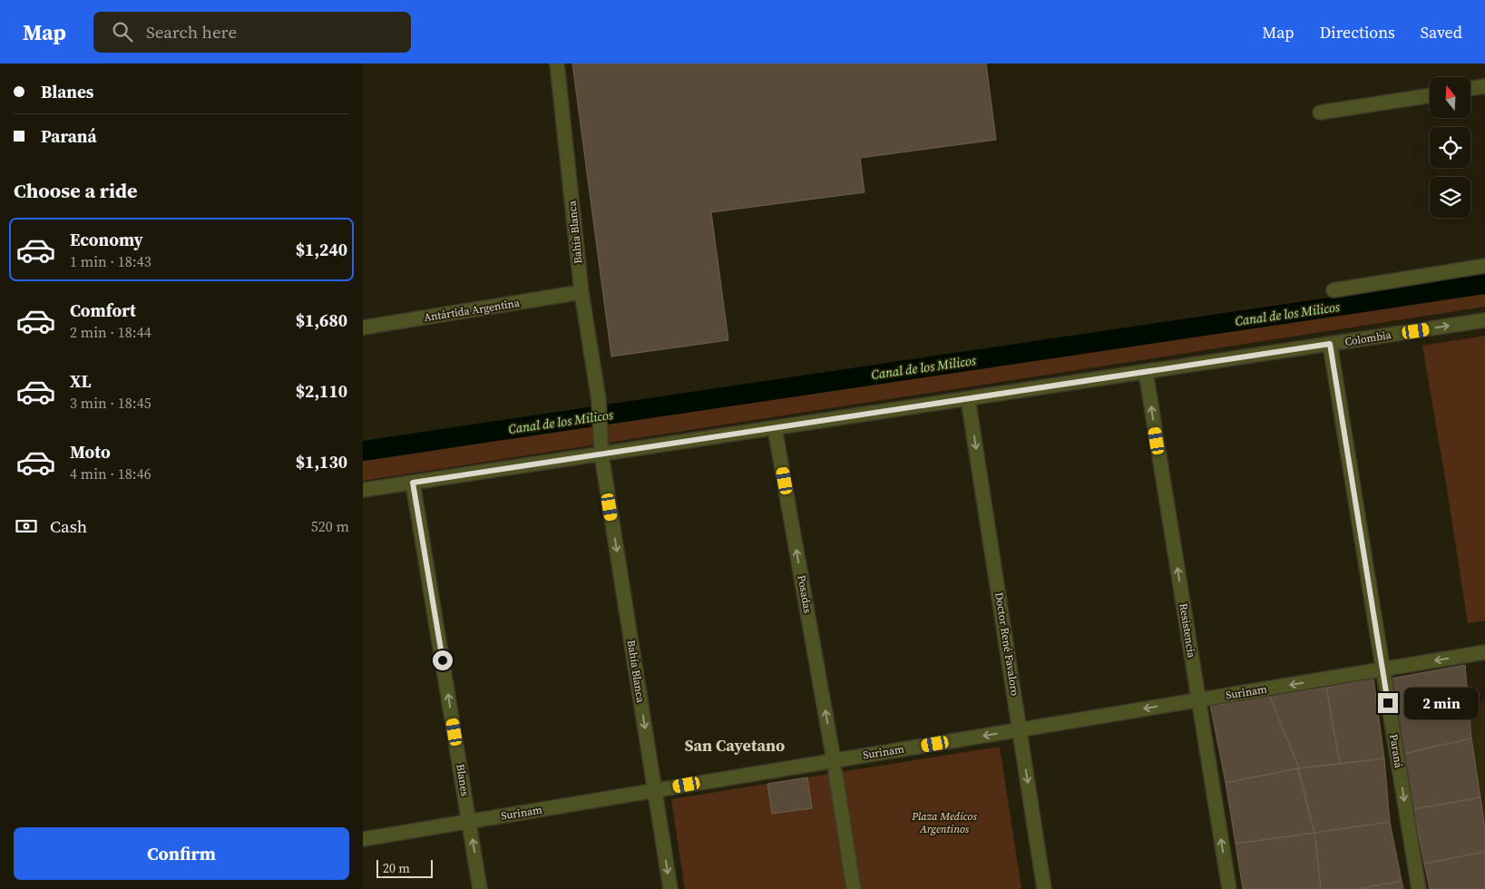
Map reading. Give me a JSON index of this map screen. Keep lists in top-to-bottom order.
{
  "streets": {
    "street": [
      "Bahía Blanca",
      "Antártida Argentina",
      "Colombia",
      "Posadas",
      "Resistencia",
      "Doctor René Favaloro",
      "Surinam",
      "Paraná",
      "Blanes"
    ]
  },
  "crossings": [
    ["Bahía Blanca", "Antártida Argentina"],
    ["Bahía Blanca", "Colombia"],
    ["Bahía Blanca", "Surinam"],
    ["Colombia", "Posadas"],
    ["Colombia", "Resistencia"],
    ["Colombia", "Doctor René Favaloro"],
    ["Colombia", "Paraná"],
    ["Colombia", "Blanes"],
    ["Posadas", "Surinam"],
    ["Resistencia", "Surinam"],
    ["Doctor René Favaloro", "Surinam"],
    ["Surinam", "Paraná"],
    ["Surinam", "Blanes"]
  ],
  "one_way": [
    "Bahía Blanca",
    "Posadas",
    "Resistencia",
    "Doctor René Favaloro",
    "Surinam",
    "Paraná",
    "Blanes"
  ],
  "districts": ["San Cayetano"],
  "water": ["Canal de los Milicos"],
  "parks": ["Plaza Medicos Argentinos"],
  "scale_bar": "20 m",
  "north": "top",
  "page": {
    "header": "Map",
    "search": "Search here",
    "nav": ["Map", "Directions", "Saved"],
    "banner": ["Blanes", "Paraná"],
    "heading": "Choose a ride",
    "list": [
      {
        "name": "Economy",
        "note": "1 min · 18:43",
        "value": "$1,240"
      },
      {
        "name": "Comfort",
        "note": "2 min · 18:44",
        "value": "$1,680"
      },
      {
        "name": "XL",
        "note": "3 min · 18:45",
        "value": "$2,110"
      },
      {
        "name": "Moto",
        "note": "4 min · 18:46",
        "value": "$1,130"
      }
    ],
    "pay": ["Cash", "520 m"],
    "bubble": "2 min",
    "buttons": "Confirm",
    "scale": "20 m"
  }
}
